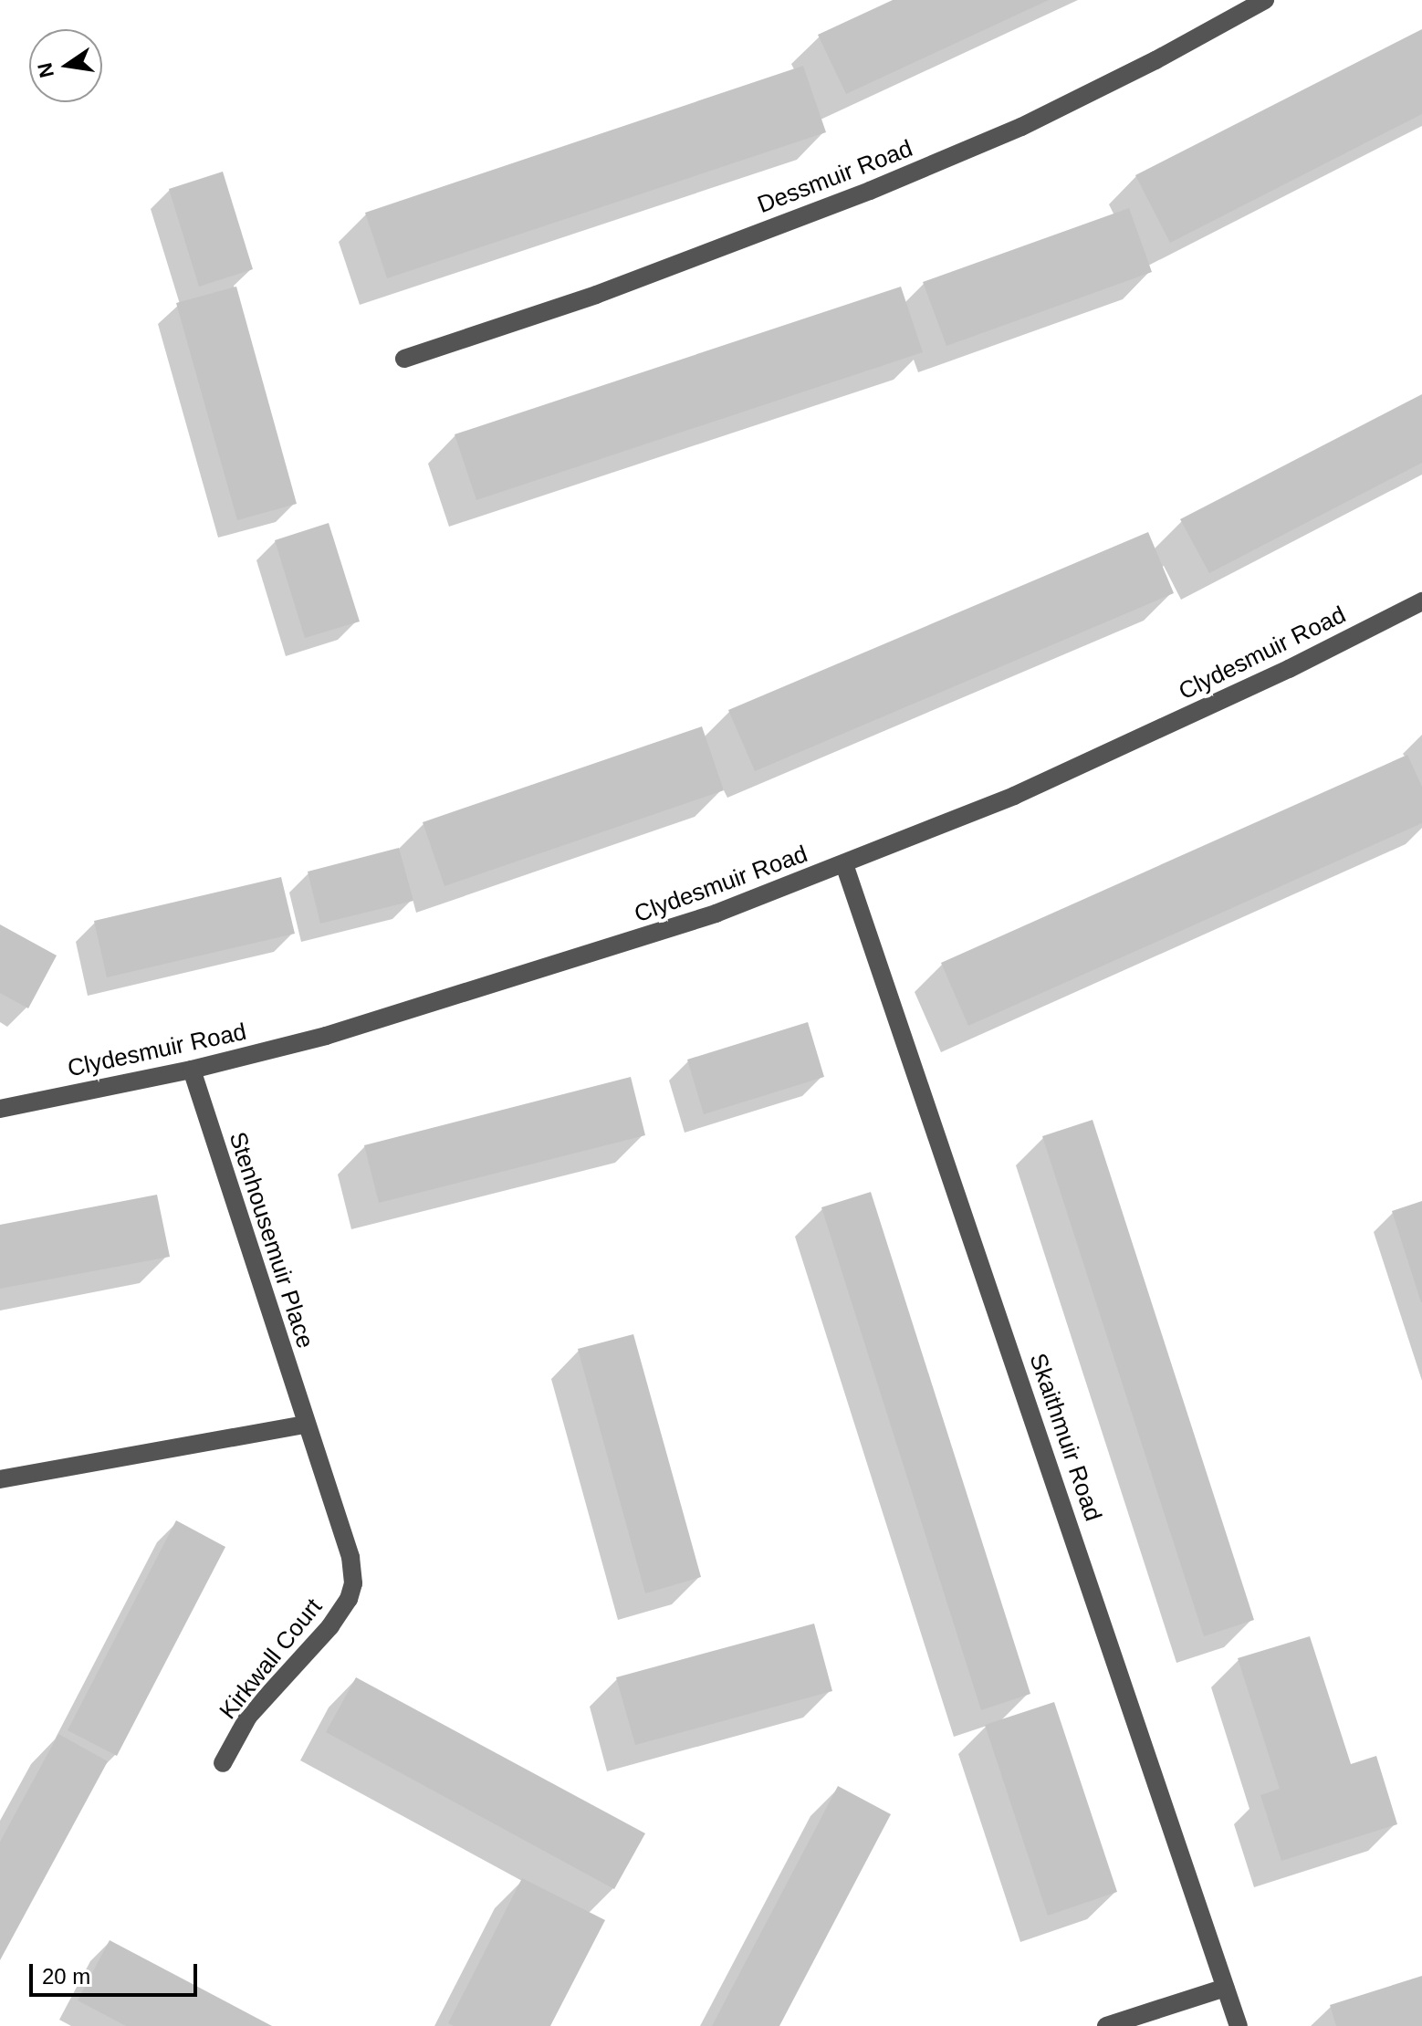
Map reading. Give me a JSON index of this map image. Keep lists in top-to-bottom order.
{
  "streets": {
    "street": [
      "Dessmuir Road",
      "Clydesmuir Road",
      "Stenhousemuir Place",
      "Skaithmuir Road",
      "Kirkwall Court"
    ]
  },
  "crossings": [
    ["Clydesmuir Road", "Stenhousemuir Place"],
    ["Clydesmuir Road", "Skaithmuir Road"],
    ["Stenhousemuir Place", "Kirkwall Court"]
  ],
  "scale_bar": "20 m",
  "north": "left"
}
